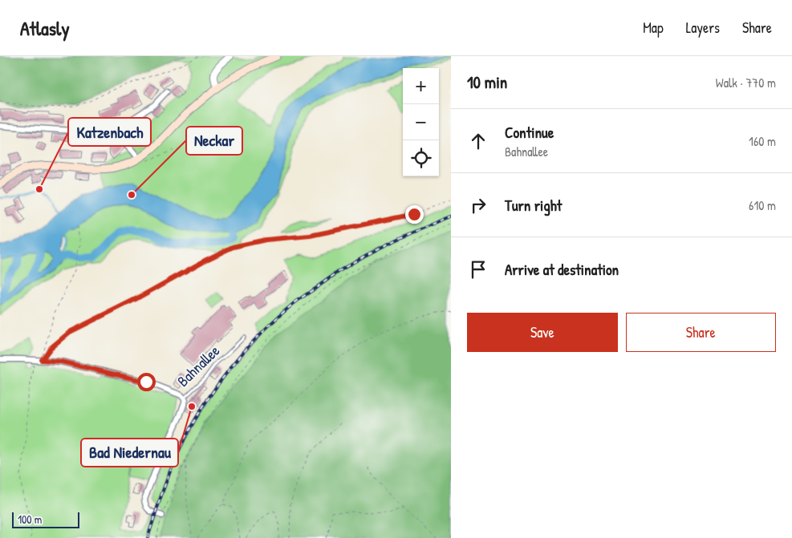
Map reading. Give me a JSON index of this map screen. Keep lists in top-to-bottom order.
{
  "streets": {
    "street": ["Bahnallee"]
  },
  "places": ["Katzenbach", "Neckar", "Bad Niedernau"],
  "scale_bar": "100 m",
  "page": {
    "header": "Atlasly",
    "nav": ["Map", "Layers", "Share"],
    "heading": ["10 min", "Walk · 770 m"],
    "map_buttons": ["+", "−"],
    "list": [
      ["Continue", "Bahnallee", "160 m"],
      ["Turn right", "610 m"],
      "Arrive at destination"
    ],
    "buttons": ["Save", "Share"],
    "scale": "100 m"
  }
}
